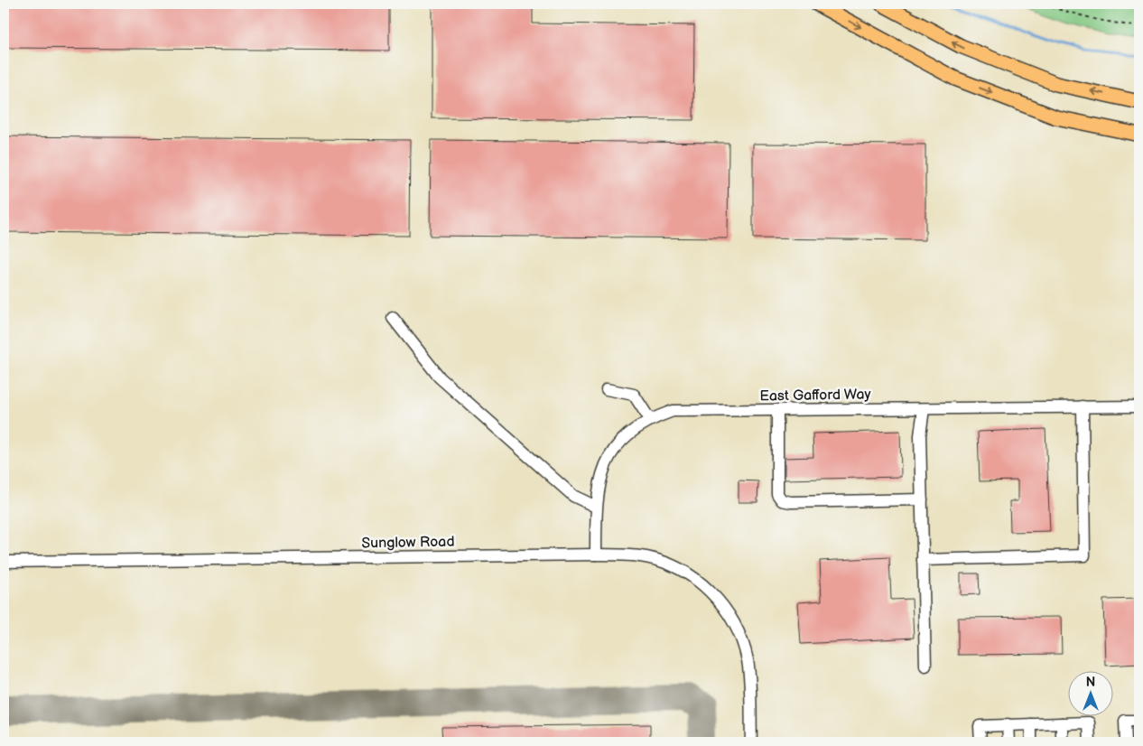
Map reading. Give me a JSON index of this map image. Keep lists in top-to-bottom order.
{
  "streets": {
    "street": ["East Gafford Way", "Sunglow Road"]
  },
  "crossings": [
    ["East Gafford Way", "Sunglow Road"]
  ],
  "north": "top"
}
